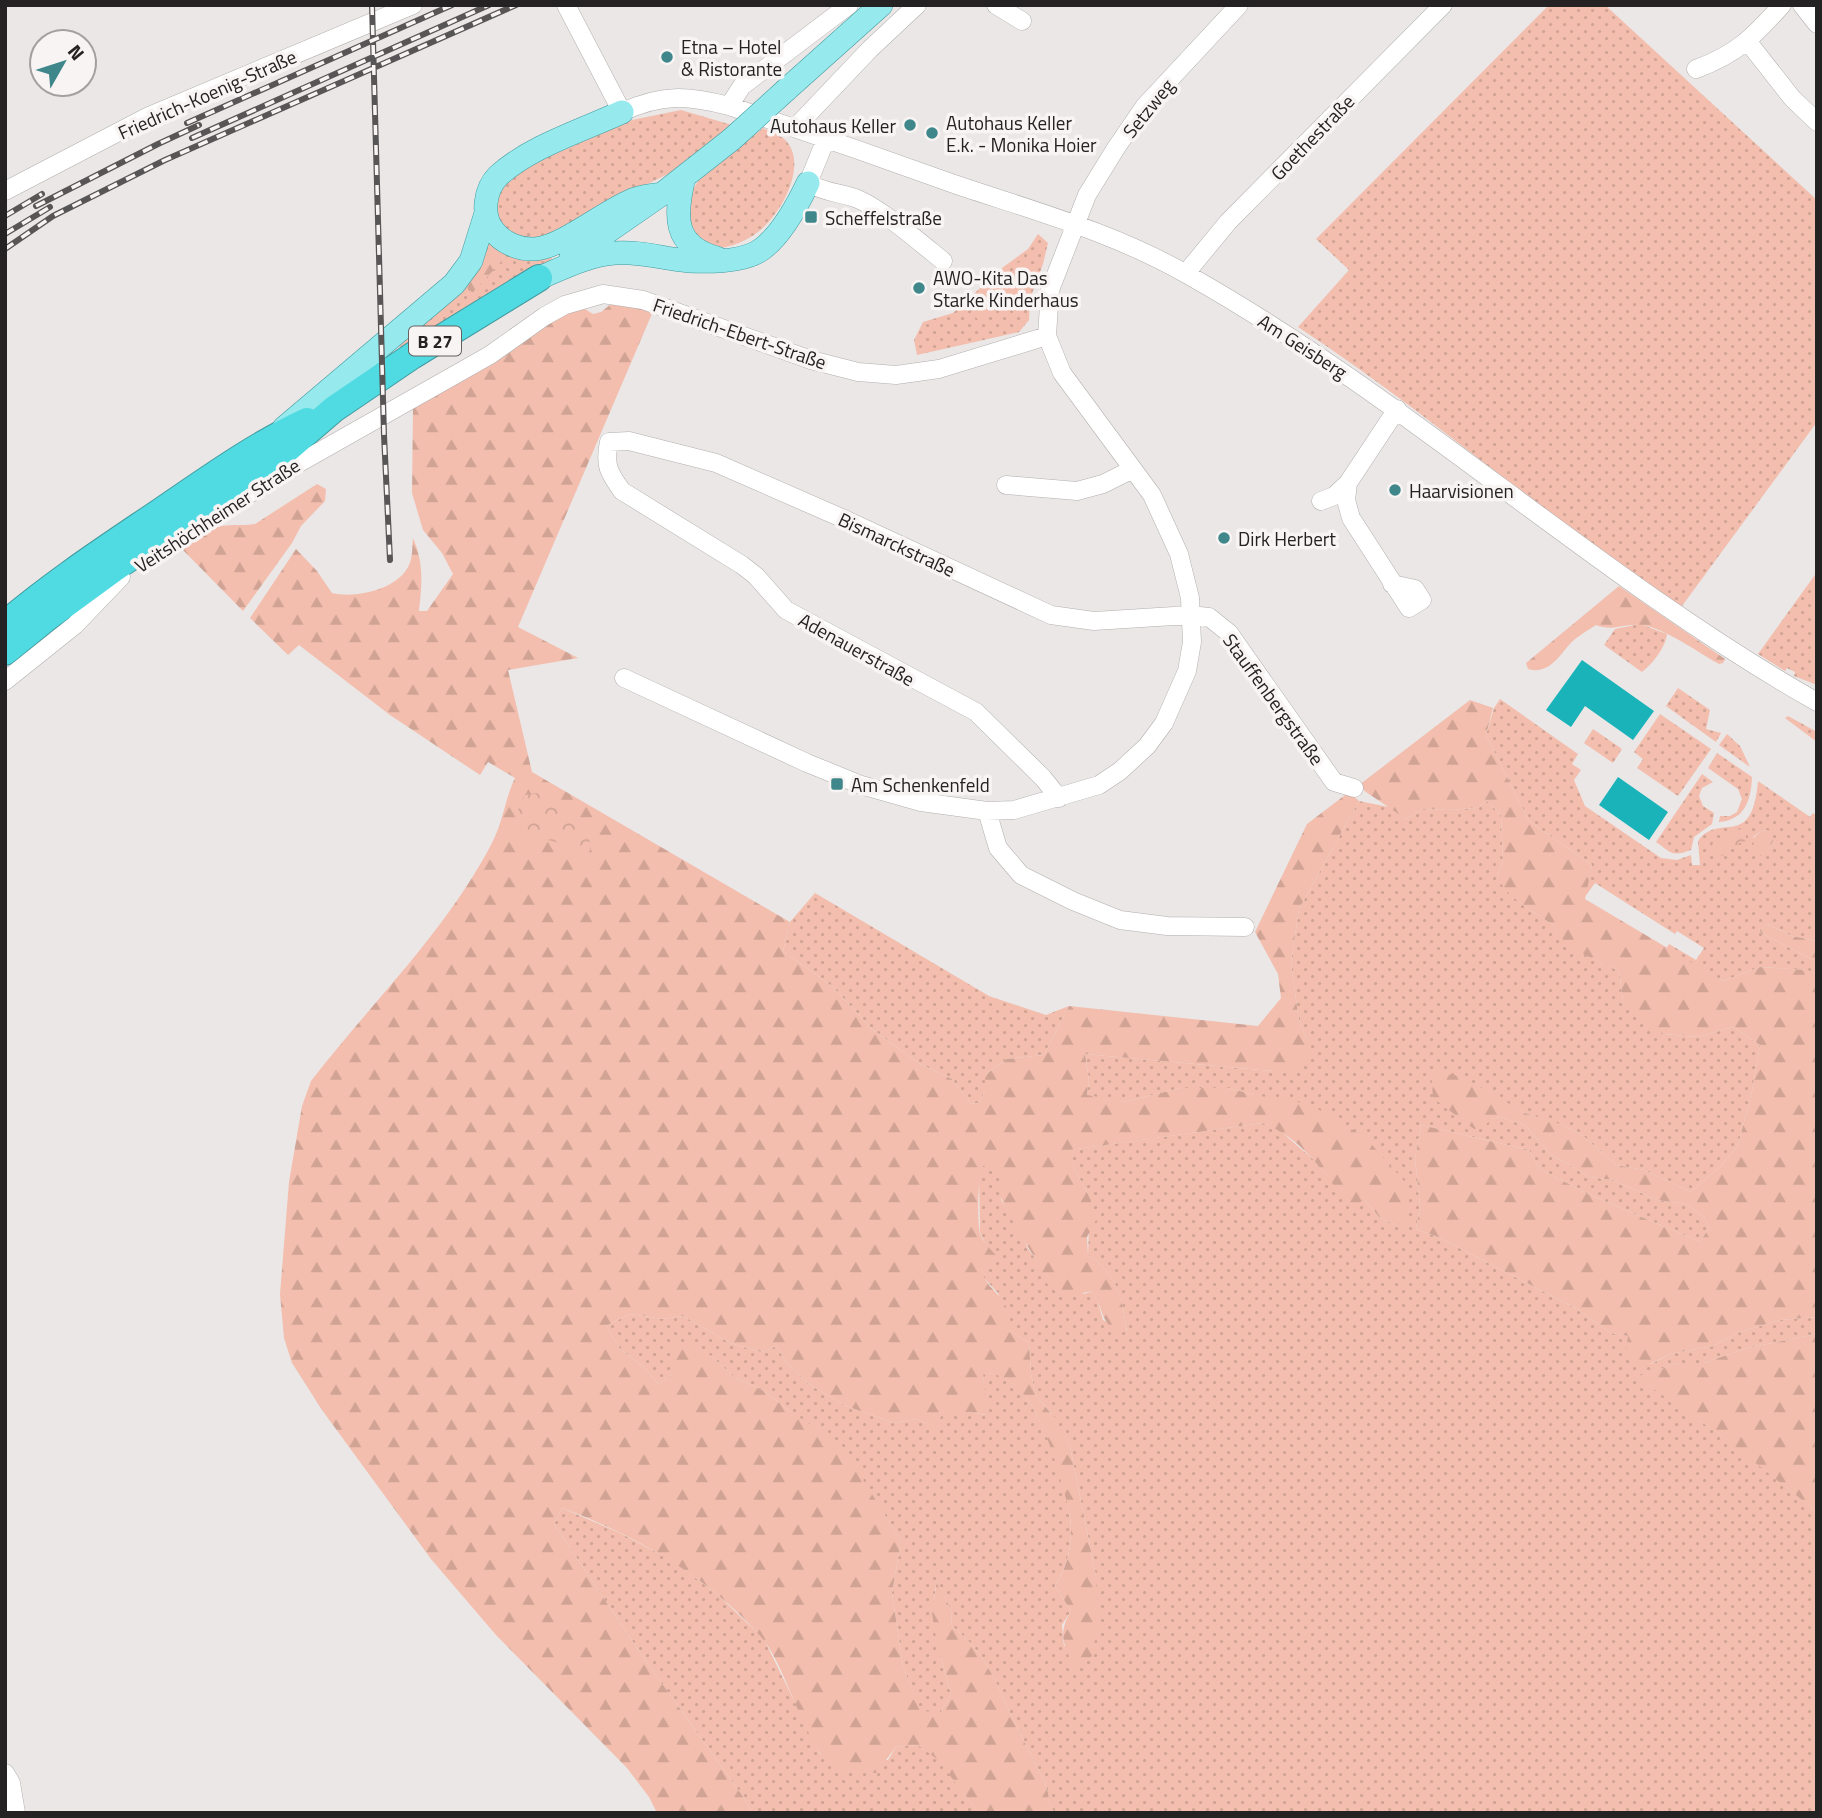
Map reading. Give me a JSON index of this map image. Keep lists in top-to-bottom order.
{
  "streets": {
    "highway": ["B 27", "Veitshöchheimer Straße"],
    "street": [
      "Friedrich-Koenig-Straße",
      "Setzweg",
      "Goethestraße",
      "Friedrich-Ebert-Straße",
      "Am Geisberg",
      "Bismarckstraße",
      "Adenauerstraße",
      "Stauffenbergstraße"
    ]
  },
  "crossings": [
    ["Setzweg", "Am Geisberg"],
    ["Goethestraße", "Am Geisberg"],
    ["Friedrich-Ebert-Straße", "Veitshöchheimer Straße"],
    ["B 27", "Veitshöchheimer Straße"],
    ["Bismarckstraße", "Adenauerstraße"],
    ["Bismarckstraße", "Stauffenbergstraße"]
  ],
  "places": {
    "other": [
      "Etna – Hotel & Ristorante",
      "Autohaus Keller",
      "Autohaus Keller E.k. - Monika Hoier",
      "AWO-Kita Das Starke Kinderhaus",
      "Haarvisionen",
      "Dirk Herbert"
    ],
    "transit": ["Scheffelstraße", "Am Schenkenfeld"]
  },
  "north": "top right"
}
